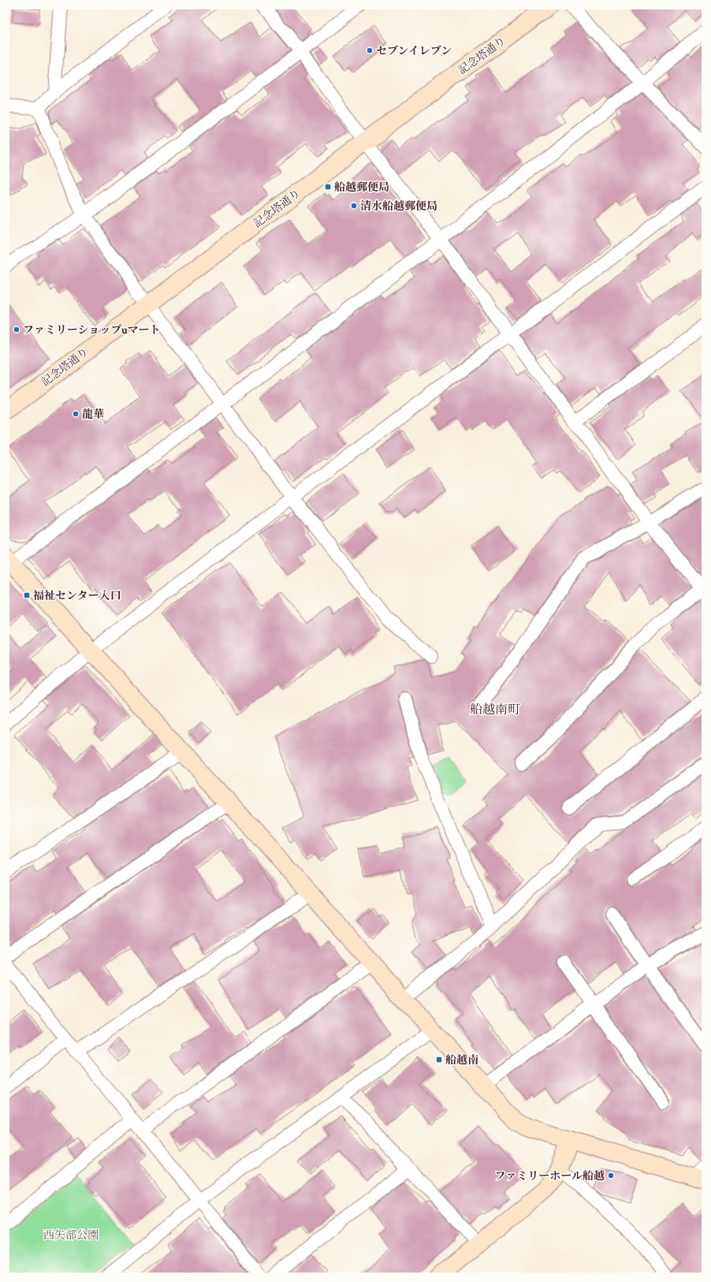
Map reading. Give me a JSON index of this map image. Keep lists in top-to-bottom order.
{
  "streets": {
    "street": ["記念塔通り"]
  },
  "districts": ["船越南町"],
  "parks": ["西矢部公園"],
  "places": {
    "other": [
      "セブンイレブン",
      "清水船越郵便局",
      "ファミリーショップuマート",
      "龍華",
      "ファミリーホール船越"
    ],
    "transit": ["船越郵便局", "福祉センター入口", "船越南"]
  }
}
